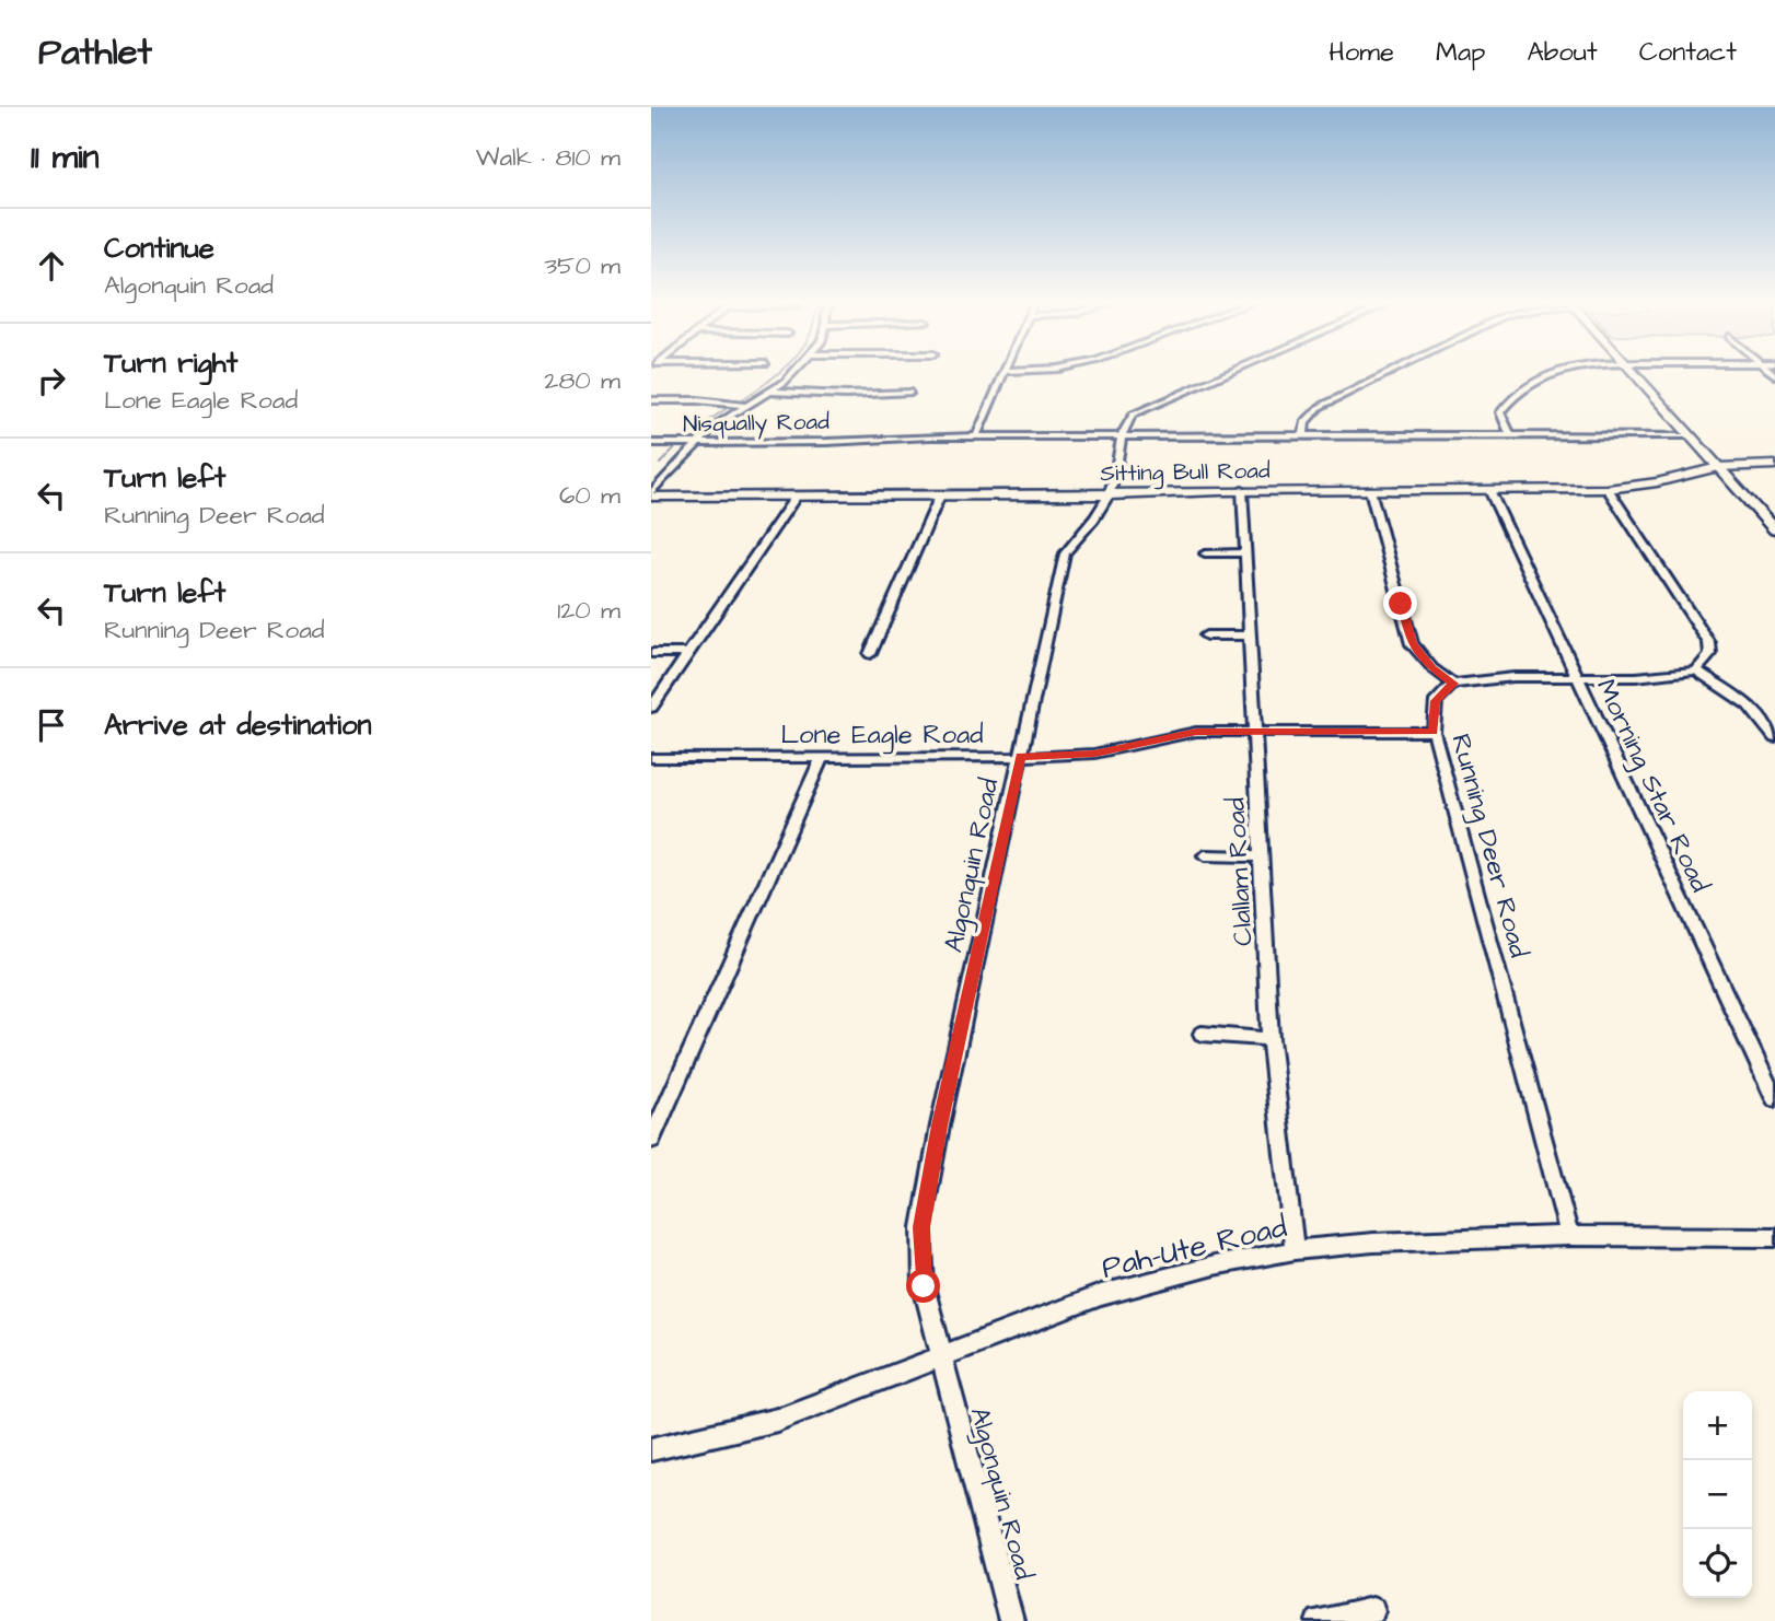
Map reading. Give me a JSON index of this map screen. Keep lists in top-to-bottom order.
{
  "streets": {
    "street": [
      "Nisqually Road",
      "Sitting Bull Road",
      "Lone Eagle Road",
      "Morning Star Road",
      "Running Deer Road",
      "Algonquin Road",
      "Clallam Road",
      "Pah-Ute Road"
    ]
  },
  "crossings": [
    ["Nisqually Road", "Algonquin Road"],
    ["Sitting Bull Road", "Morning Star Road"],
    ["Sitting Bull Road", "Algonquin Road"],
    ["Sitting Bull Road", "Clallam Road"],
    ["Lone Eagle Road", "Running Deer Road"],
    ["Lone Eagle Road", "Algonquin Road"],
    ["Lone Eagle Road", "Clallam Road"],
    ["Running Deer Road", "Pah-Ute Road"],
    ["Algonquin Road", "Pah-Ute Road"],
    ["Clallam Road", "Pah-Ute Road"]
  ],
  "page": {
    "header": "Pathlet",
    "nav": [
      "Home",
      "Map",
      "About",
      "Contact"
    ],
    "heading": ["11 min", "Walk · 810 m"],
    "list": [
      ["Continue", "Algonquin Road", "350 m"],
      ["Turn right", "Lone Eagle Road", "280 m"],
      ["Turn left", "Running Deer Road", "60 m"],
      ["Turn left", "Running Deer Road", "120 m"],
      "Arrive at destination"
    ],
    "map_buttons": ["+", "−"]
  }
}
